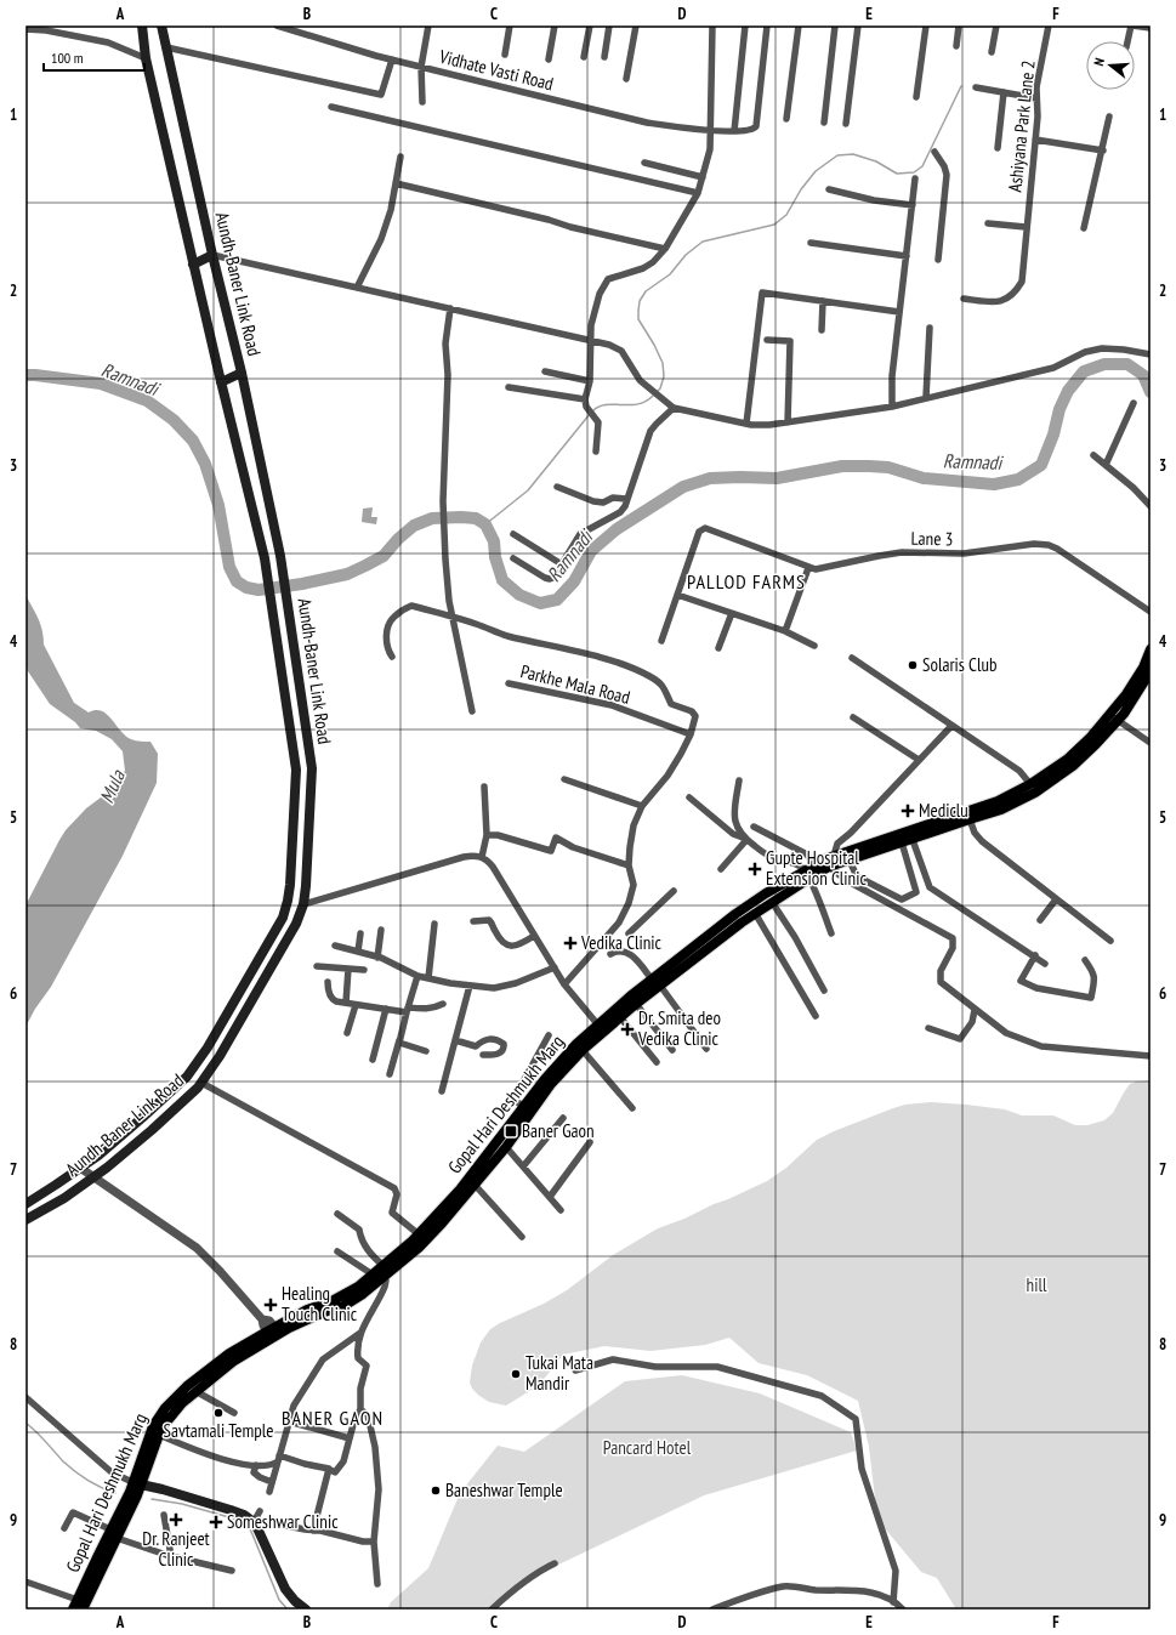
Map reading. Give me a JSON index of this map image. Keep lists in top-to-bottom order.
{
  "streets": {
    "main road": ["Aundh-Baner Link Road", "Gopal Hari Deshmukh Marg"],
    "street": [
      "Vidhate Vasti Road",
      "Ashiyana Park Lane 2",
      "Lane 3",
      "Parkhe Mala Road"
    ]
  },
  "districts": ["PALLOD FARMS", "BANER GAON"],
  "water": ["Ramnadi", "Mula"],
  "parks": ["hill", "Pancard Hotel"],
  "places": {
    "other": [
      "Solaris Club",
      "Tukai Mata Mandir",
      "Savtamali Temple",
      "Baneshwar Temple"
    ],
    "health": [
      "Mediclu",
      "Gupte Hospital Extension Clinic",
      "Vedika Clinic",
      "Dr. Smita deo Vedika Clinic",
      "Healing Touch Clinic",
      "Dr. Ranjeet Clinic",
      "Someshwar Clinic"
    ],
    "transit": ["Baner Gaon"]
  },
  "scale_bar": "100 m",
  "north": "left",
  "grid": {
    "columns": [
      "A",
      "B",
      "C",
      "D",
      "E",
      "F"
    ],
    "rows": [
      "1",
      "2",
      "3",
      "4",
      "5",
      "6",
      "7",
      "8",
      "9"
    ]
  }
}
